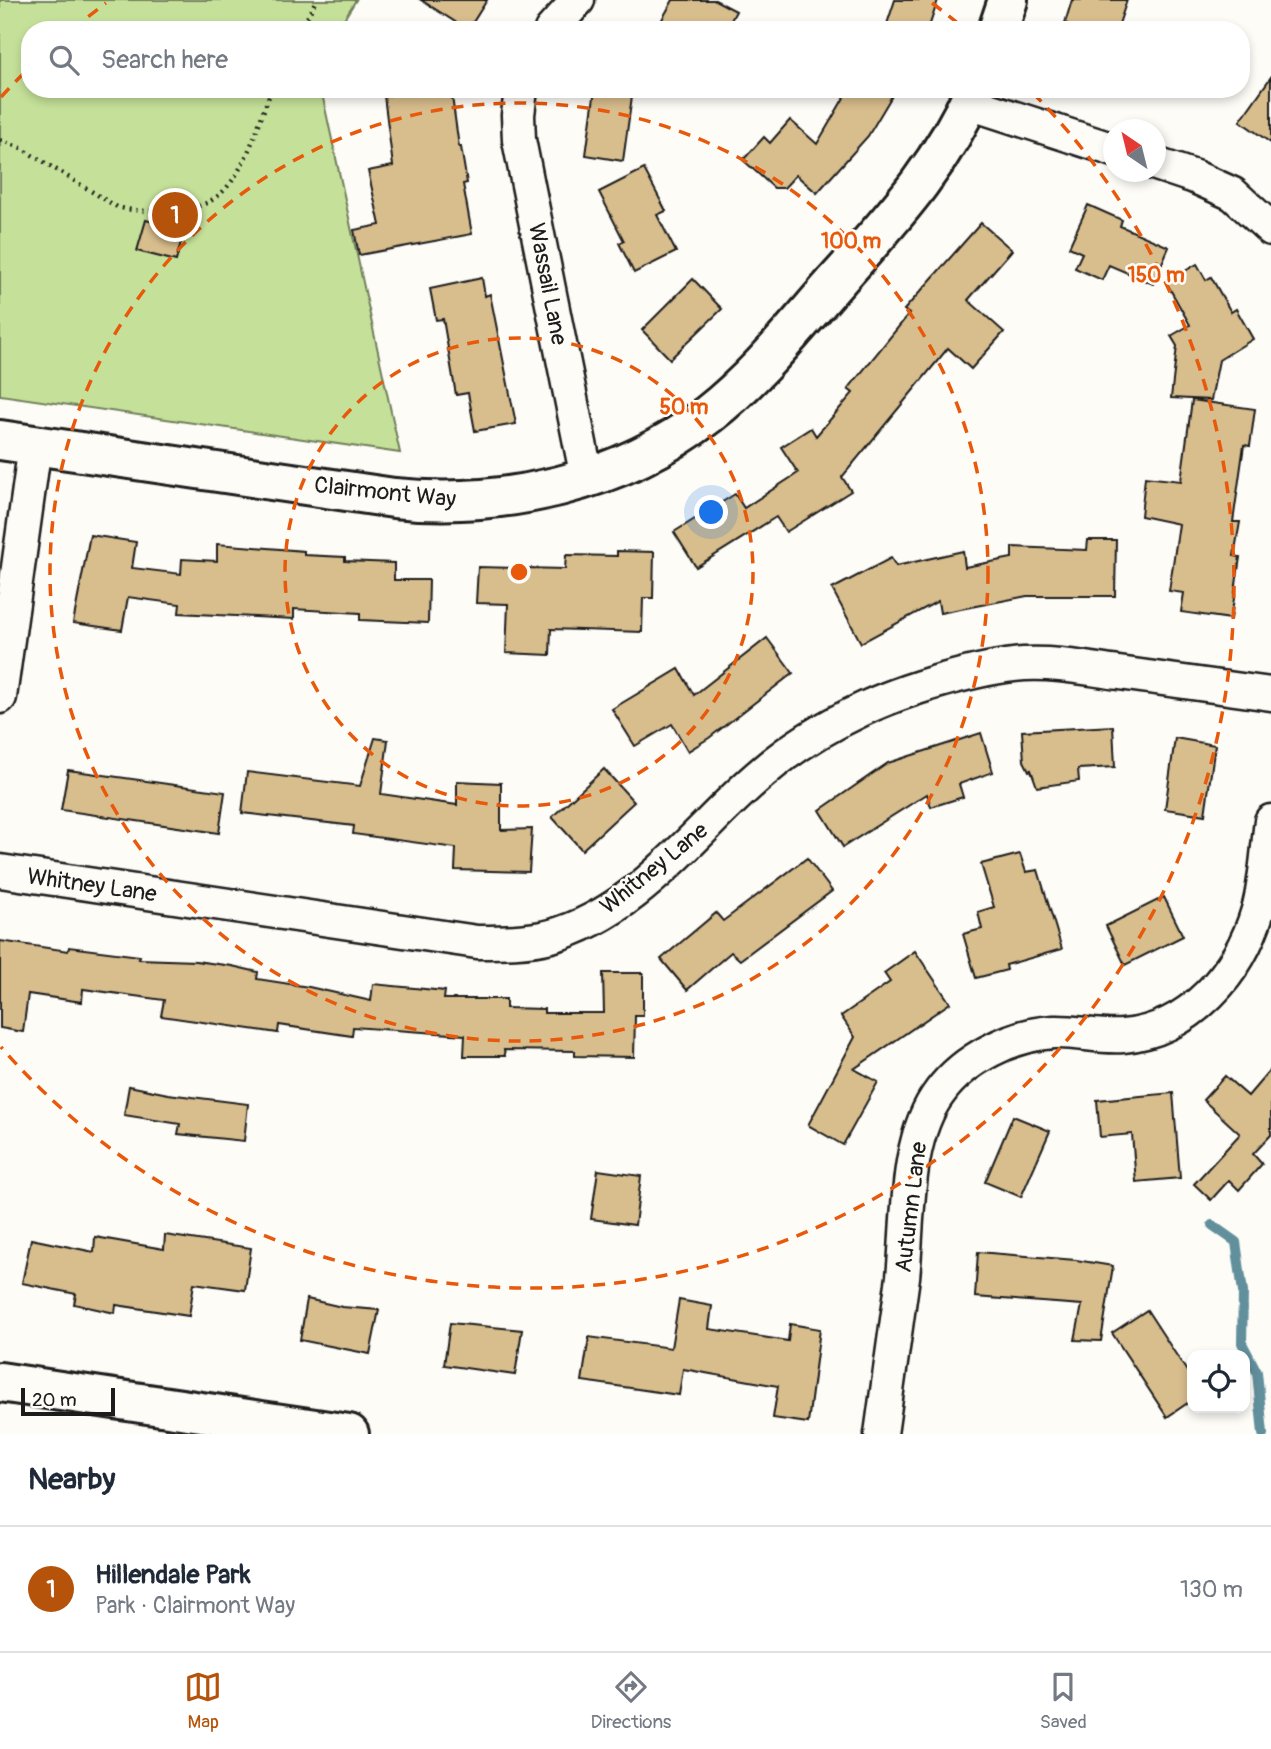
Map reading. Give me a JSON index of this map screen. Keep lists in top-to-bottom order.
{
  "streets": {
    "street": [
      "Wassail Lane",
      "Clairmont Way",
      "Whitney Lane",
      "Autumn Lane"
    ]
  },
  "crossings": [
    ["Wassail Lane", "Clairmont Way"]
  ],
  "scale_bar": "20 m",
  "north": "top left",
  "page": {
    "search": "Search here",
    "pins": "1",
    "scale": "20 m",
    "heading": "Nearby",
    "list": [
      {
        "mark": "1",
        "name": "Hillendale Park",
        "note": "Park · Clairmont Way",
        "value": "130 m"
      }
    ],
    "nav": ["Map", "Directions", "Saved"]
  },
  "rings": ["100 m", "150 m", "50 m"]
}
